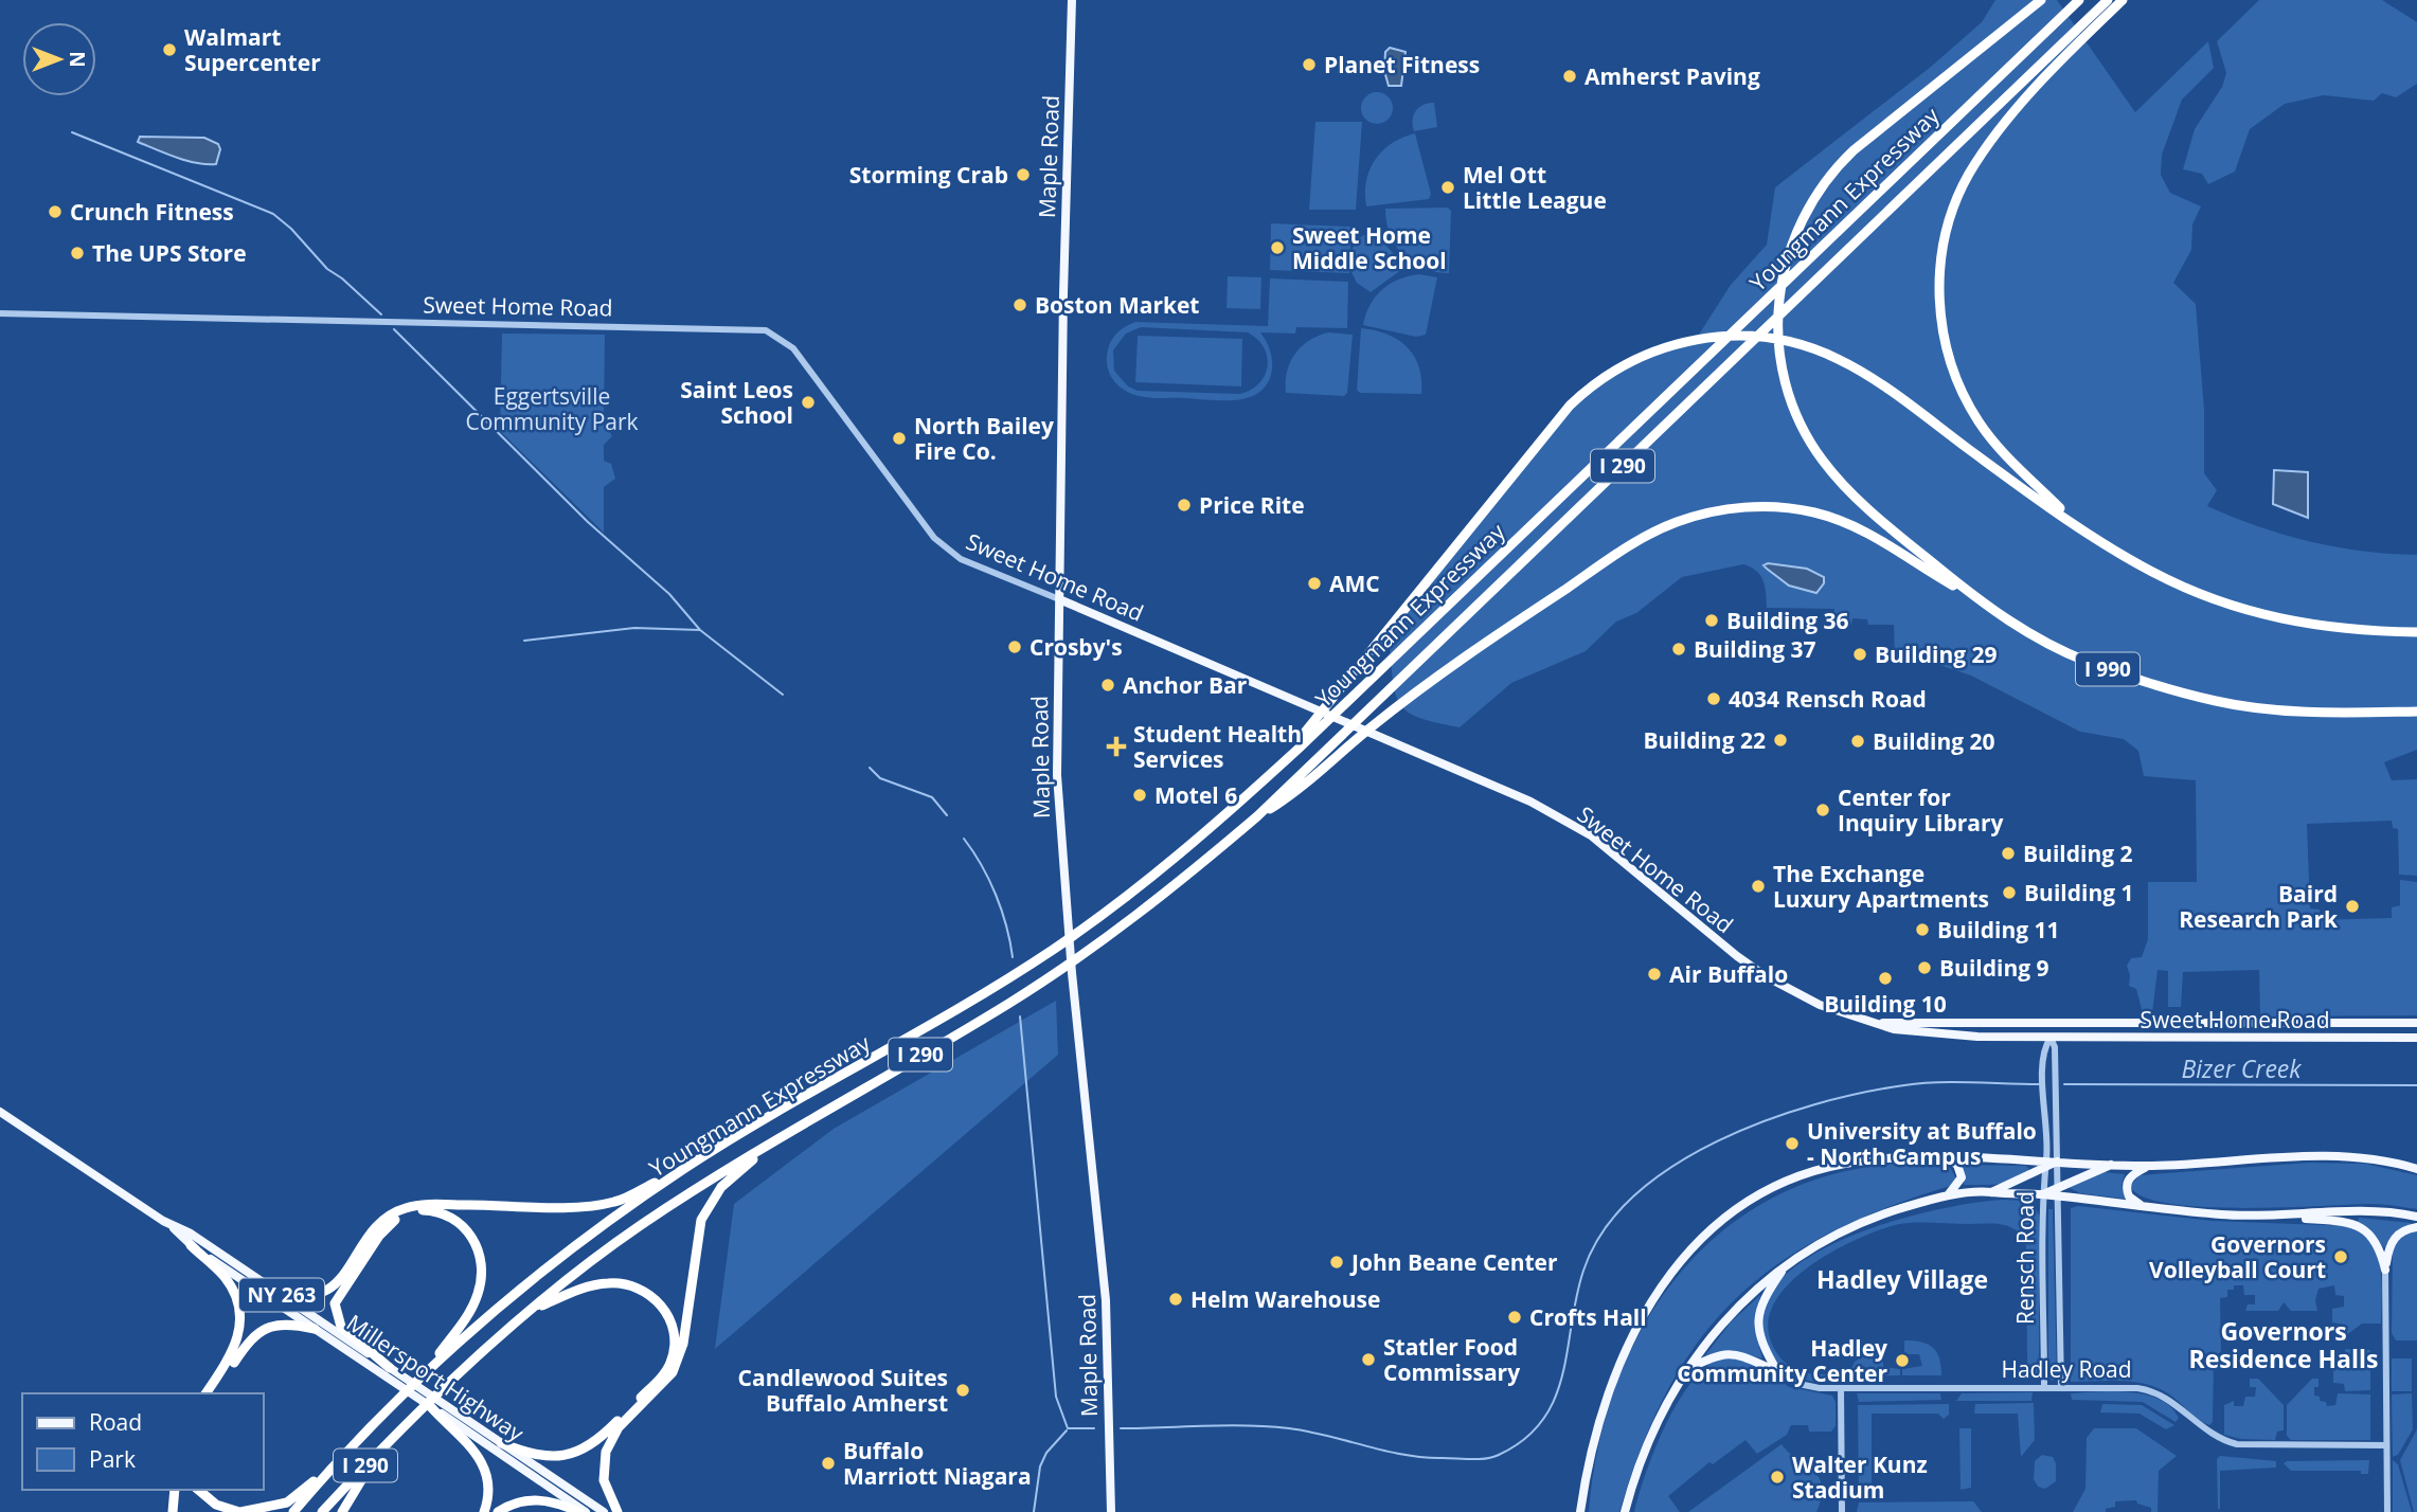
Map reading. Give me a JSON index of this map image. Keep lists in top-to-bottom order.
{
  "streets": {
    "highway": ["Youngmann Expressway", "I 290", "I 990"],
    "main road": [
      "Maple Road",
      "Sweet Home Road",
      "NY 263",
      "Millersport Highway"
    ],
    "street": ["Rensch Road", "Hadley Road"]
  },
  "crossings": [
    ["Maple Road", "Sweet Home Road"],
    ["Sweet Home Road", "Rensch Road"],
    ["Rensch Road", "Hadley Road"]
  ],
  "districts": ["Hadley Village", "Governors Residence Halls"],
  "water": ["Bizer Creek"],
  "parks": ["Eggertsville Community Park"],
  "places": {
    "other": [
      "Walmart Supercenter",
      "Planet Fitness",
      "Amherst Paving",
      "Storming Crab",
      "Mel Ott Little League",
      "Crunch Fitness",
      "Sweet Home Middle School",
      "The UPS Store",
      "Boston Market",
      "Saint Leos School",
      "North Bailey Fire Co.",
      "Price Rite",
      "AMC",
      "Building 36",
      "Crosby's",
      "Building 37",
      "Building 29",
      "Anchor Bar",
      "4034 Rensch Road",
      "Building 22",
      "Building 20",
      "Motel 6",
      "Center for Inquiry Library",
      "Building 2",
      "The Exchange Luxury Apartments",
      "Building 1",
      "Baird Research Park",
      "Building 11",
      "Building 9",
      "Air Buffalo",
      "Building 10",
      "University at Buffalo - North Campus",
      "Governors Volleyball Court",
      "John Beane Center",
      "Helm Warehouse",
      "Crofts Hall",
      "Statler Food Commissary",
      "Hadley Community Center",
      "Candlewood Suites Buffalo Amherst",
      "Buffalo Marriott Niagara",
      "Walter Kunz Stadium"
    ],
    "health": ["Student Health Services"]
  },
  "legend": ["Road", "Park"],
  "north": "right"
}
